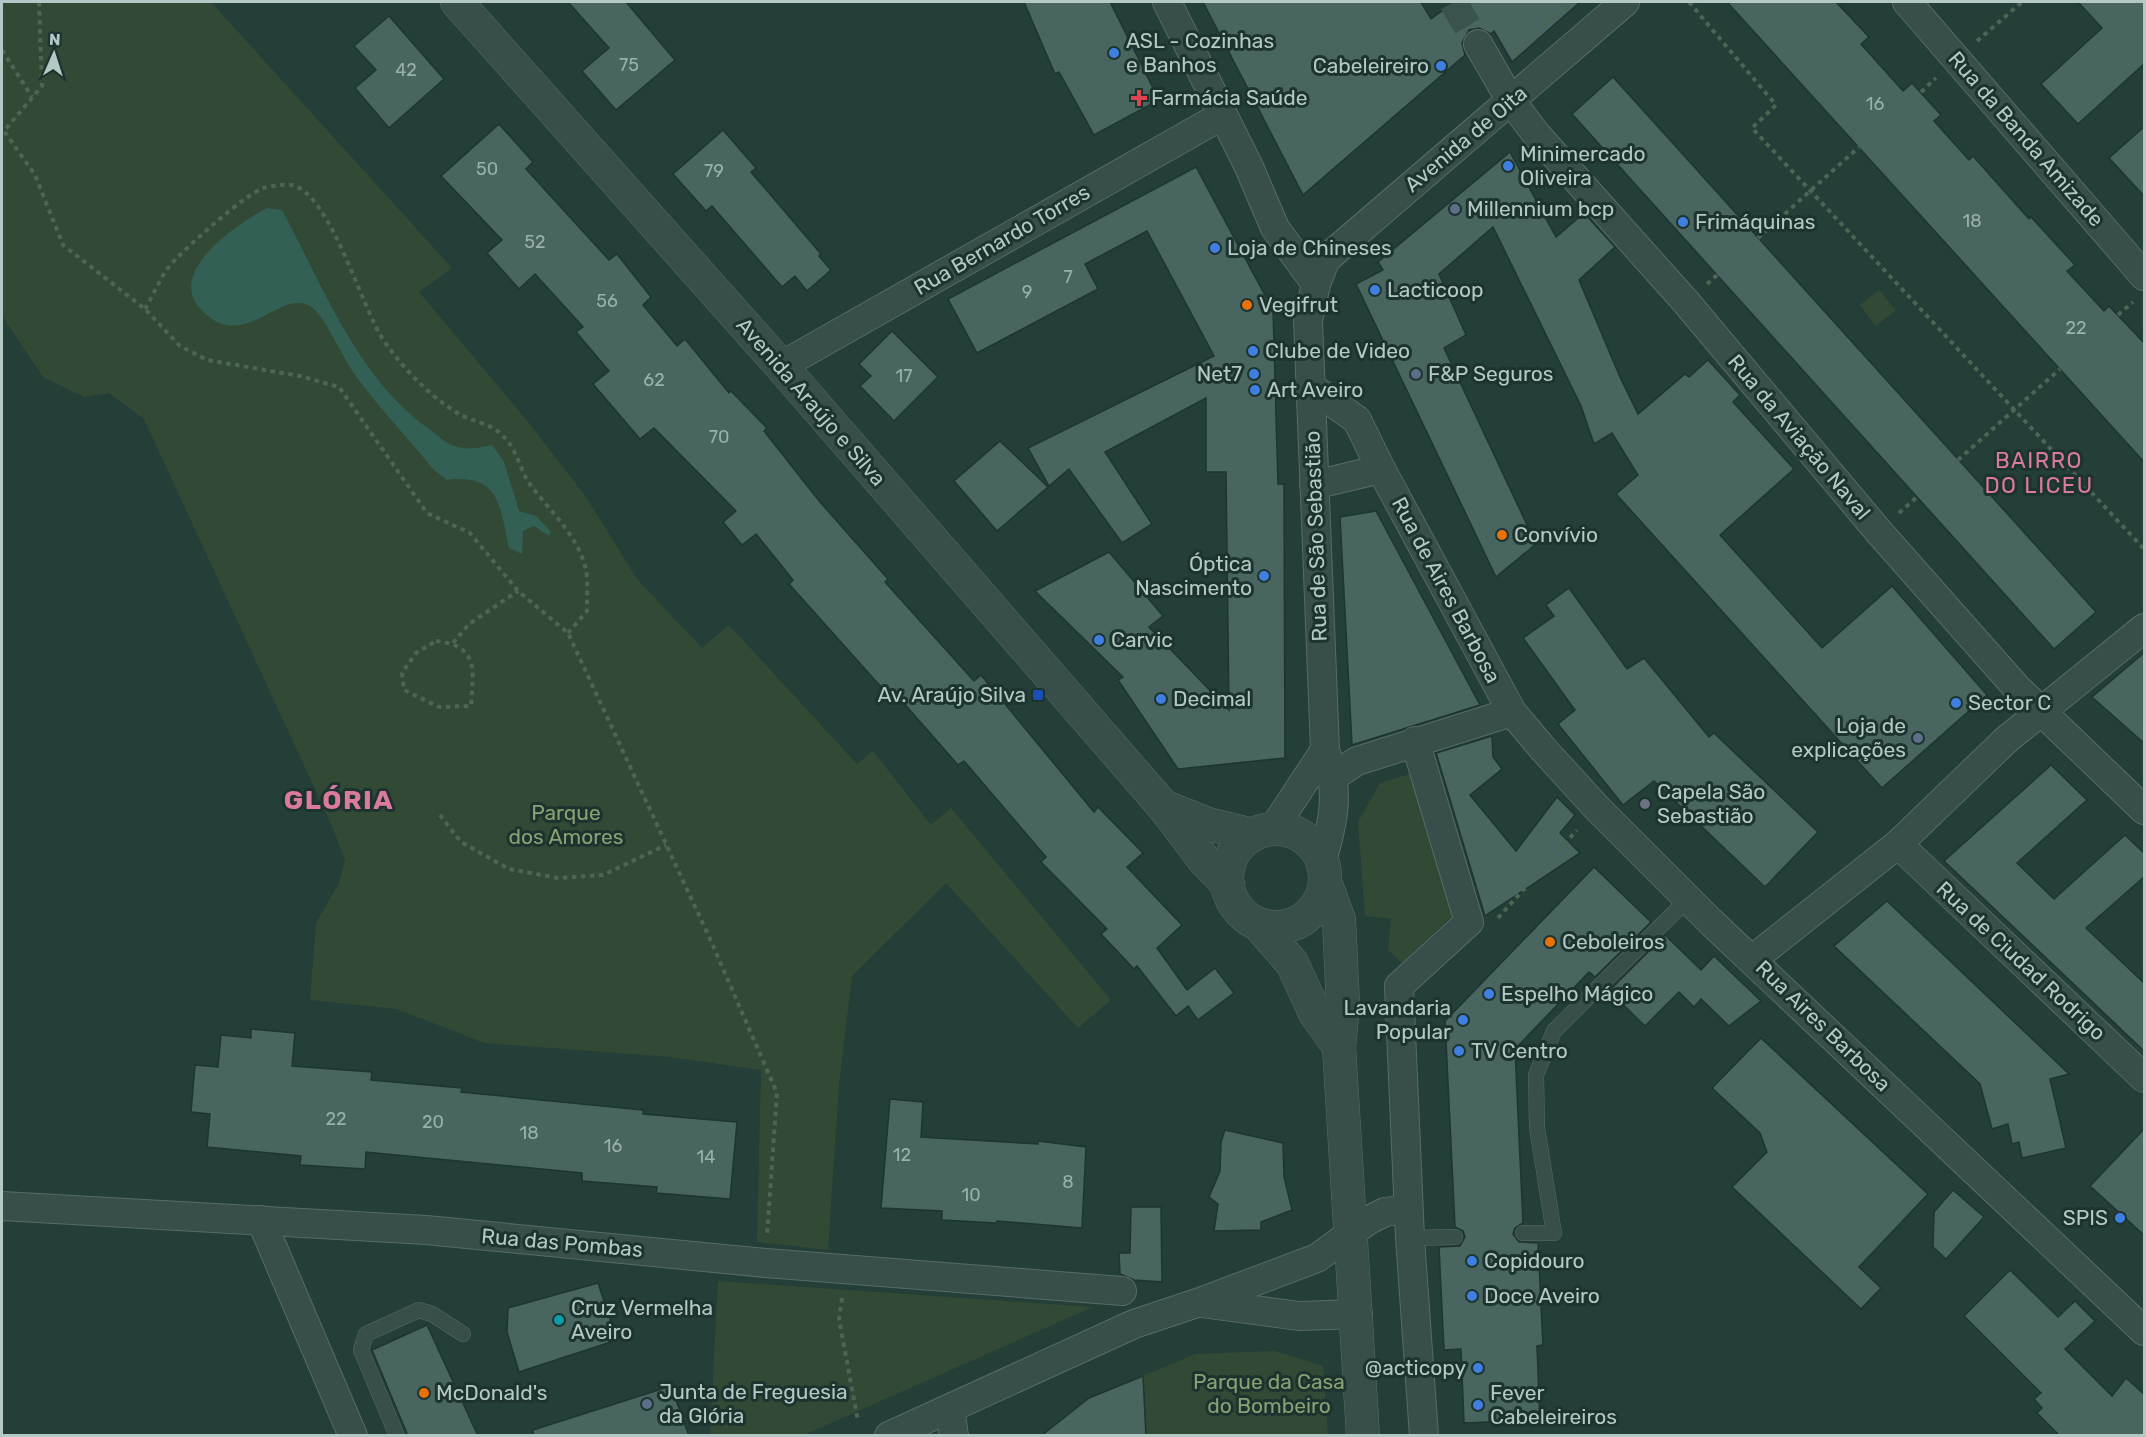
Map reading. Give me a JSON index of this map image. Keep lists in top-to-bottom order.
{
  "streets": {
    "street": [
      "Avenida de Oita",
      "Rua da Banda Amizade",
      "Rua Bernardo Torres",
      "Avenida Araújo e Silva",
      "Rua da Aviação Naval",
      "Rua de São Sebastião",
      "Rua de Aires Barbosa",
      "Rua de Ciudad Rodrigo",
      "Rua Aires Barbosa",
      "Rua das Pombas"
    ]
  },
  "crossings": [
    ["Avenida de Oita", "Rua da Aviação Naval"],
    ["Avenida de Oita", "Rua de São Sebastião"],
    ["Rua Bernardo Torres", "Avenida Araújo e Silva"],
    ["Avenida Araújo e Silva", "Rua de São Sebastião"],
    ["Rua de São Sebastião", "Rua de Aires Barbosa"],
    ["Rua de Aires Barbosa", "Rua Aires Barbosa"]
  ],
  "districts": ["BAIRRO DO LICEU", "GLÓRIA"],
  "parks": ["Parque dos Amores", "Parque da Casa do Bombeiro"],
  "places": {
    "other": [
      "ASL - Cozinhas e Banhos",
      "Cabeleireiro",
      "Minimercado Oliveira",
      "Millennium bcp",
      "Frimáquinas",
      "Loja de Chineses",
      "Lacticoop",
      "Vegifrut",
      "Clube de Video",
      "Net7",
      "F&P Seguros",
      "Art Aveiro",
      "Convívio",
      "Óptica Nascimento",
      "Carvic",
      "Decimal",
      "Sector C",
      "Loja de explicações",
      "Capela São Sebastião",
      "Ceboleiros",
      "Espelho Mágico",
      "Lavandaria Popular",
      "TV Centro",
      "SPIS",
      "Copidouro",
      "Doce Aveiro",
      "Cruz Vermelha Aveiro",
      "@acticopy",
      "McDonald's",
      "Junta de Freguesia da Glória",
      "Fever Cabeleireiros"
    ],
    "health": ["Farmácia Saúde"],
    "transit": ["Av. Araújo Silva"]
  },
  "house_numbers": [
    "75",
    "42",
    "16",
    "50",
    "79",
    "18",
    "52",
    "7",
    "9",
    "56",
    "22",
    "17",
    "62",
    "70",
    "22",
    "20",
    "18",
    "16",
    "12",
    "14",
    "8",
    "10"
  ],
  "north": "top"
}
